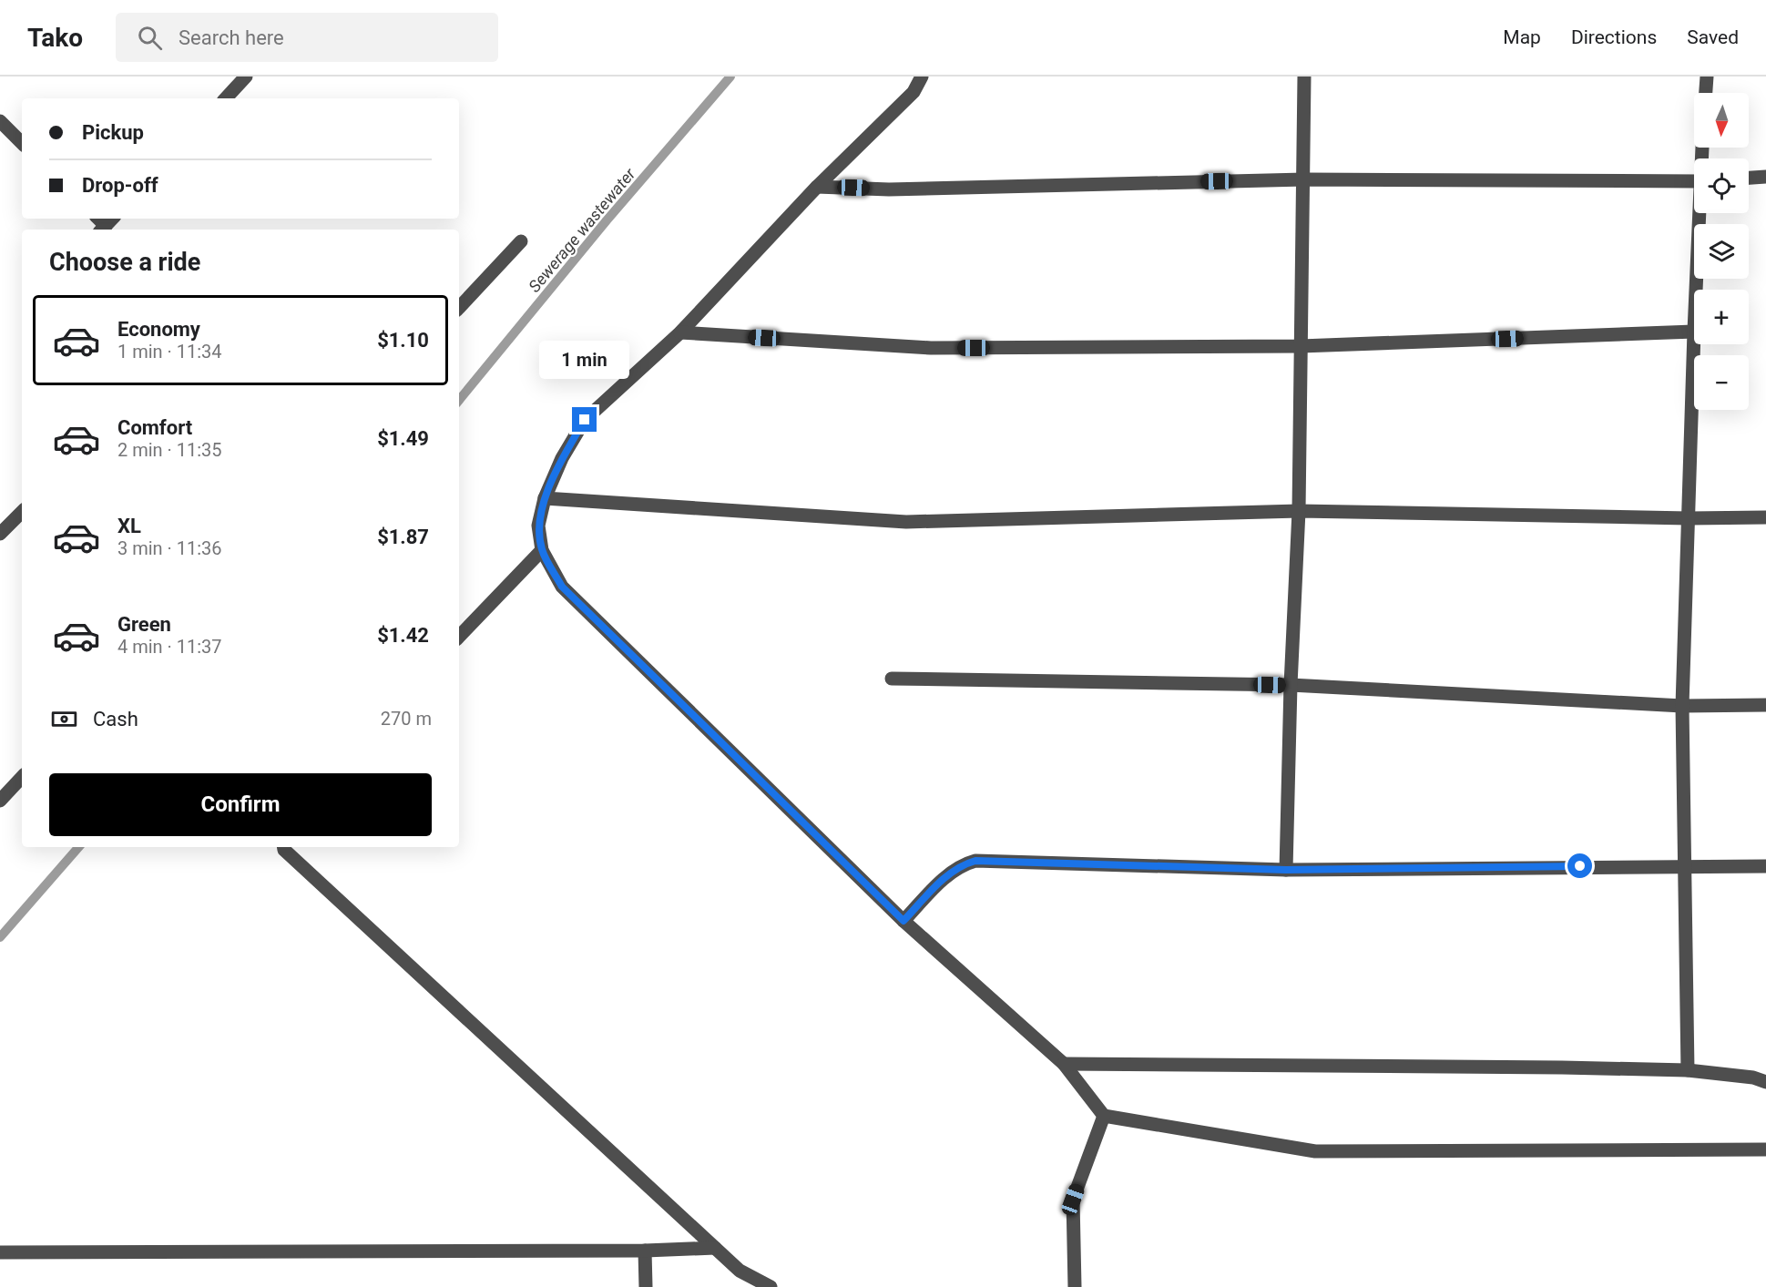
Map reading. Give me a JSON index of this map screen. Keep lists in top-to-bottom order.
{
  "water": ["Sewerage wastewater"],
  "north": "bottom",
  "page": {
    "header": "Tako",
    "search": "Search here",
    "nav": ["Map", "Directions", "Saved"],
    "map_buttons": ["+", "−"],
    "banner": ["Pickup", "Drop-off"],
    "heading": "Choose a ride",
    "list": [
      {
        "name": "Economy",
        "note": "1 min · 11:34",
        "value": "$1.10"
      },
      {
        "name": "Comfort",
        "note": "2 min · 11:35",
        "value": "$1.49"
      },
      {
        "name": "XL",
        "note": "3 min · 11:36",
        "value": "$1.87"
      },
      {
        "name": "Green",
        "note": "4 min · 11:37",
        "value": "$1.42"
      }
    ],
    "bubble": "1 min",
    "pay": ["Cash", "270 m"],
    "buttons": "Confirm"
  }
}
